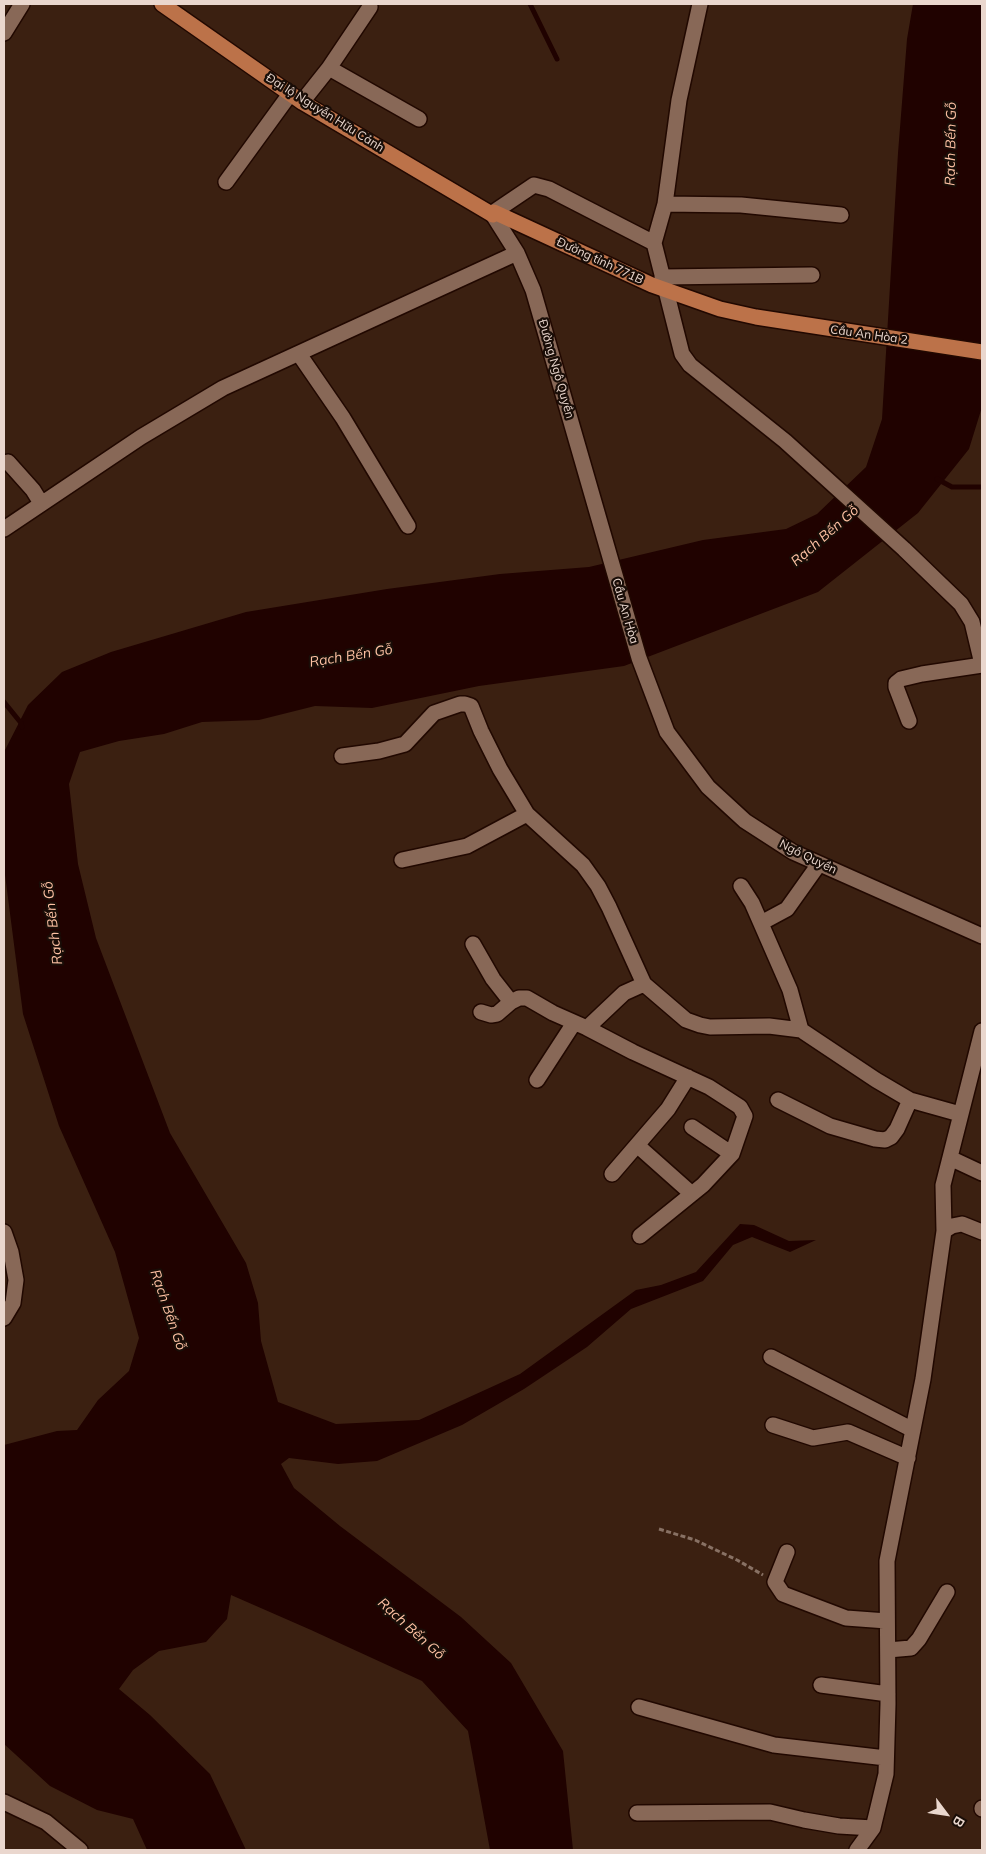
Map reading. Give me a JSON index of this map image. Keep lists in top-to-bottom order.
{
  "streets": {
    "main road": ["Đại lộ Nguyễn Hữu Cảnh", "Đường tỉnh 771B", "Cầu An Hòa 2"],
    "street": ["Đường Ngô Quyền", "Cầu An Hòa", "Ngô Quyền"]
  },
  "crossings": [
    ["Đại lộ Nguyễn Hữu Cảnh", "Đường tỉnh 771B"],
    ["Đường tỉnh 771B", "Cầu An Hòa 2"],
    ["Đường Ngô Quyền", "Cầu An Hòa"],
    ["Cầu An Hòa", "Ngô Quyền"]
  ],
  "water": ["Rạch Bến Gỗ"],
  "north": "bottom right"
}
